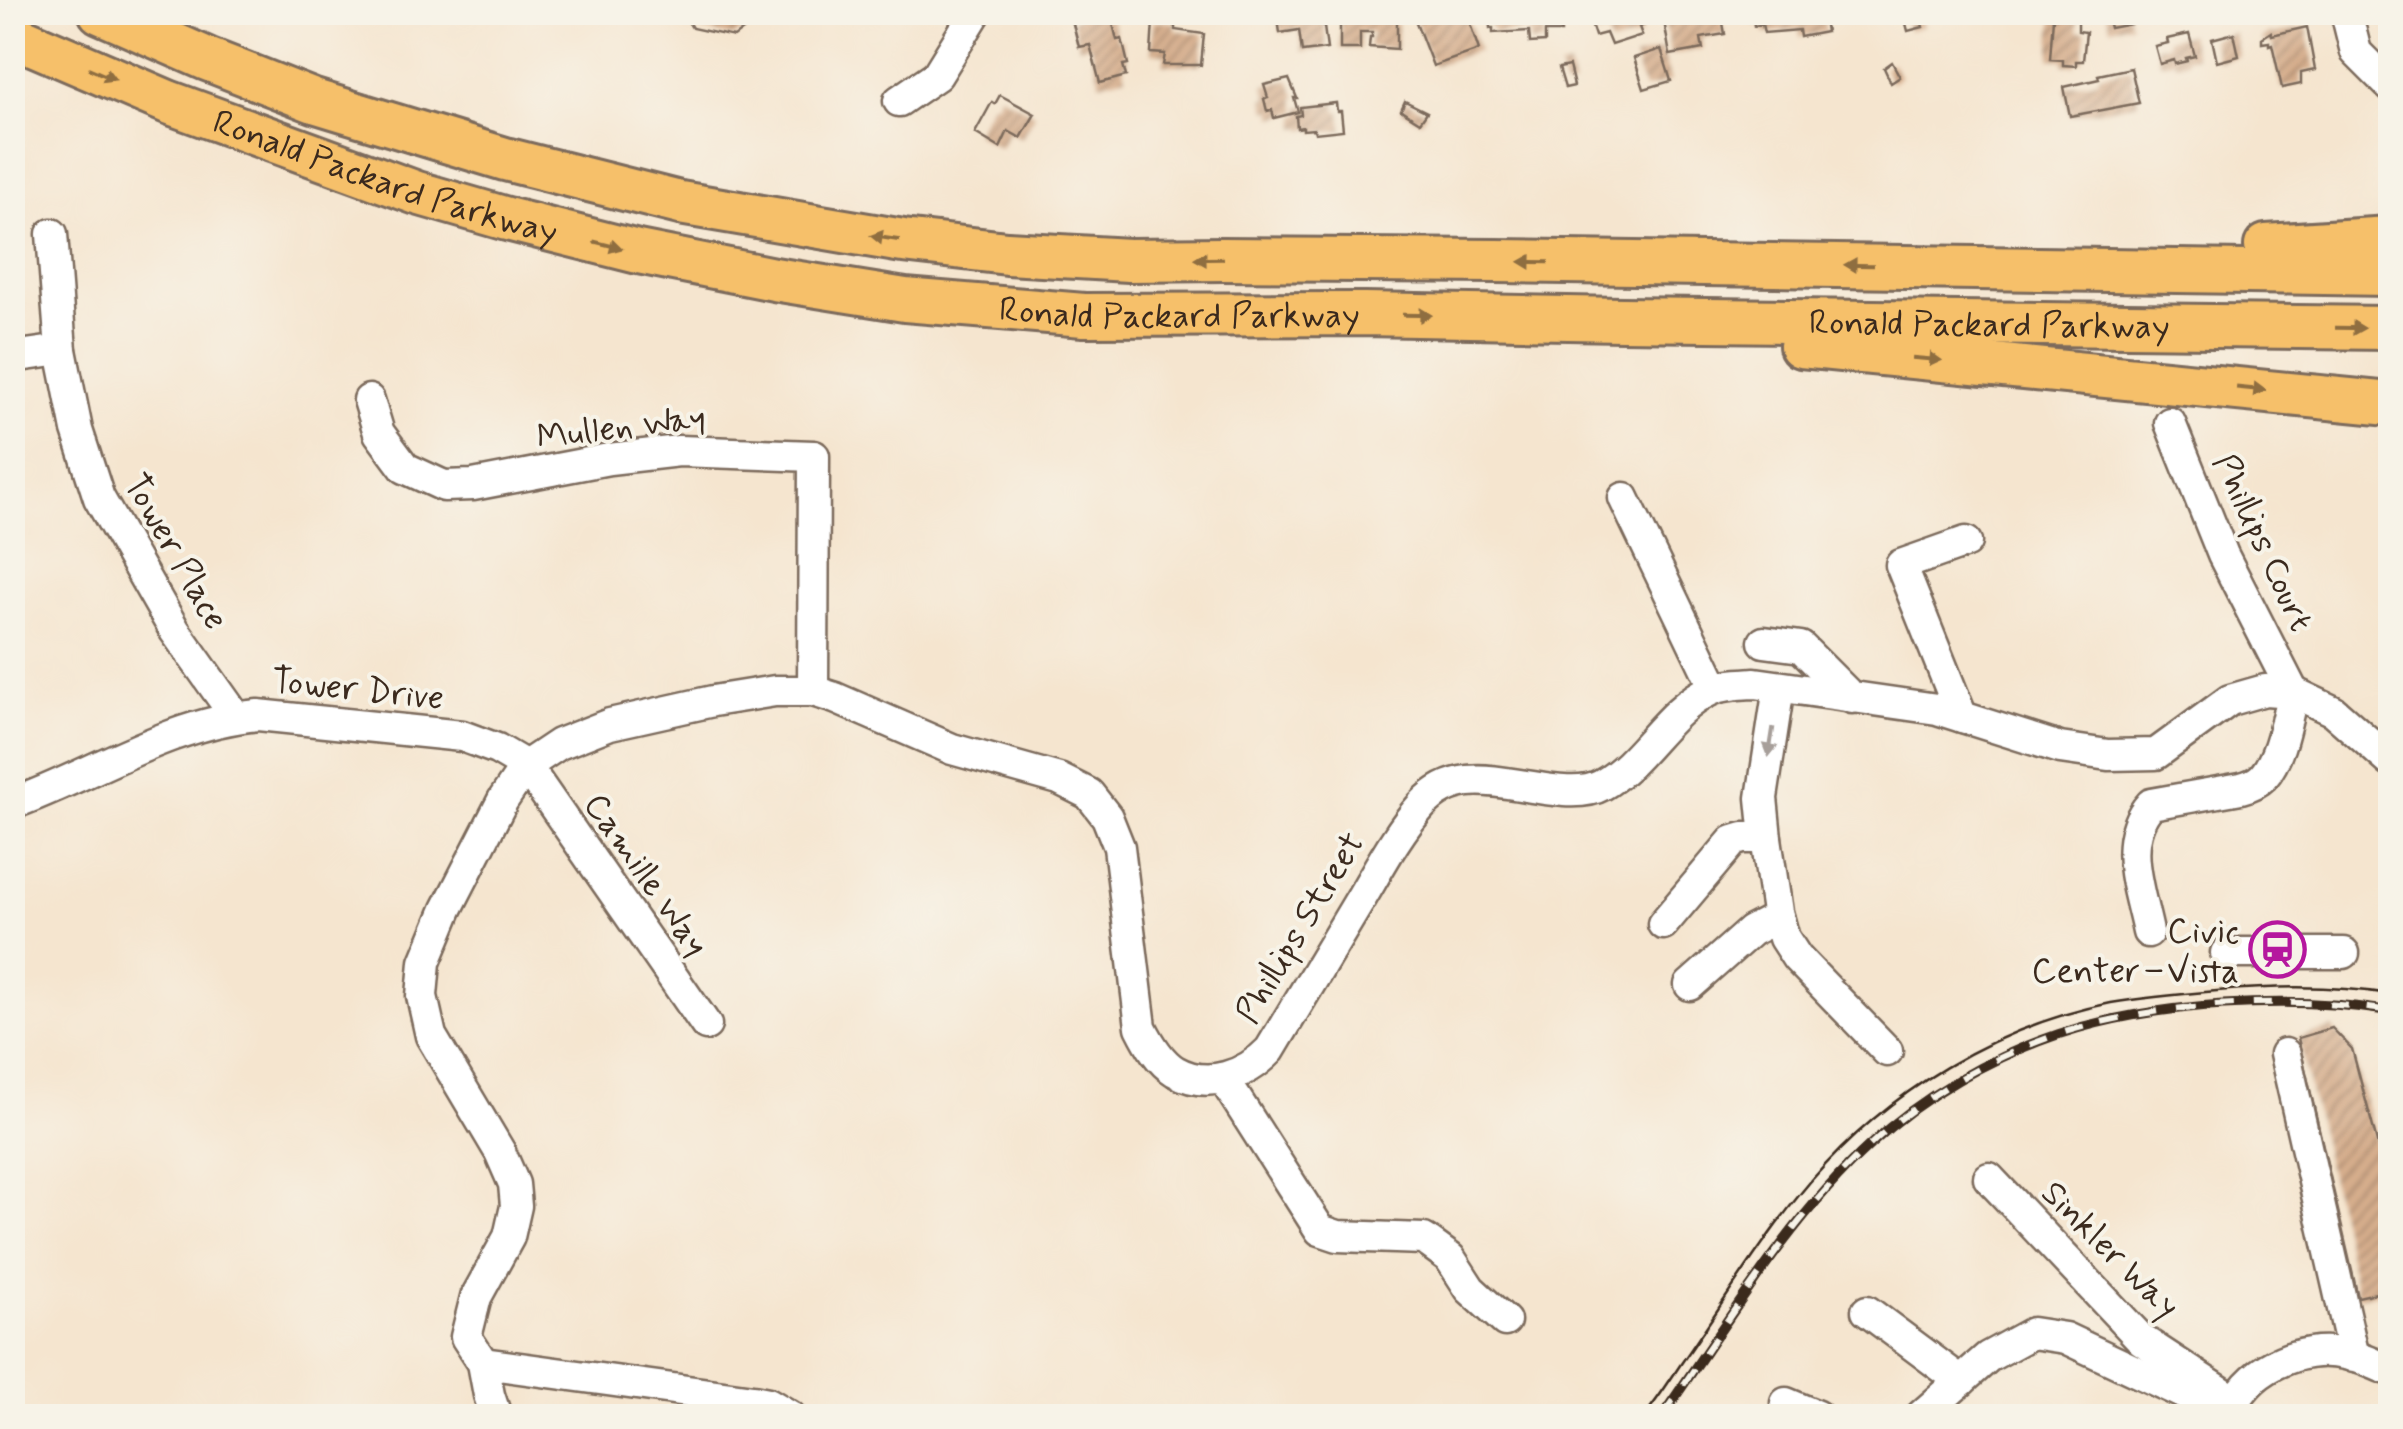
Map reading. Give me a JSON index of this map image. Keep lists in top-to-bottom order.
{
  "streets": {
    "highway": ["Ronald Packard Parkway"],
    "street": [
      "Mullen Way",
      "Phillips Court",
      "Tower Place",
      "Tower Drive",
      "Camille Way",
      "Phillips Street",
      "Sinkler Way"
    ]
  },
  "crossings": [
    ["Tower Place", "Tower Drive"],
    ["Tower Drive", "Camille Way"]
  ],
  "places": {
    "station": ["Civic Center–Vista"]
  }
}
